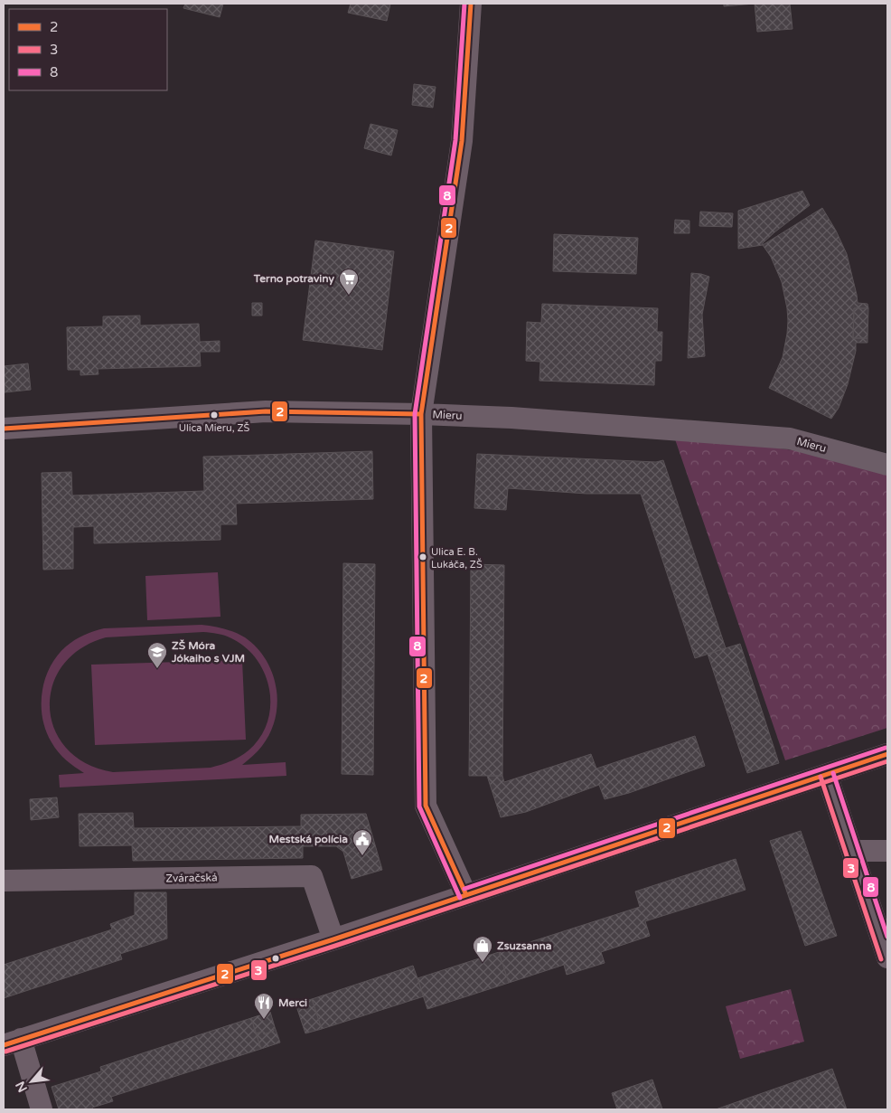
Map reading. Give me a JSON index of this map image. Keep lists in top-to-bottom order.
{
  "streets": {
    "street": ["Mieru", "Zváračská"]
  },
  "places": {
    "supermarket": ["Terno potraviny"],
    "other": ["Ulica Mieru, ZŠ", "Ulica E. B. Lukáča, ZŠ"],
    "school or university": ["ZŠ Móra Jókaiho s VJM"],
    "public building": ["Mestská polícia"],
    "shop": ["Zsuzsanna"],
    "restaurant": ["Merci"]
  },
  "lines": ["transit line 2", "transit line 8", "transit line 3"],
  "legend": ["2", "3", "8"],
  "north": "bottom left"
}
